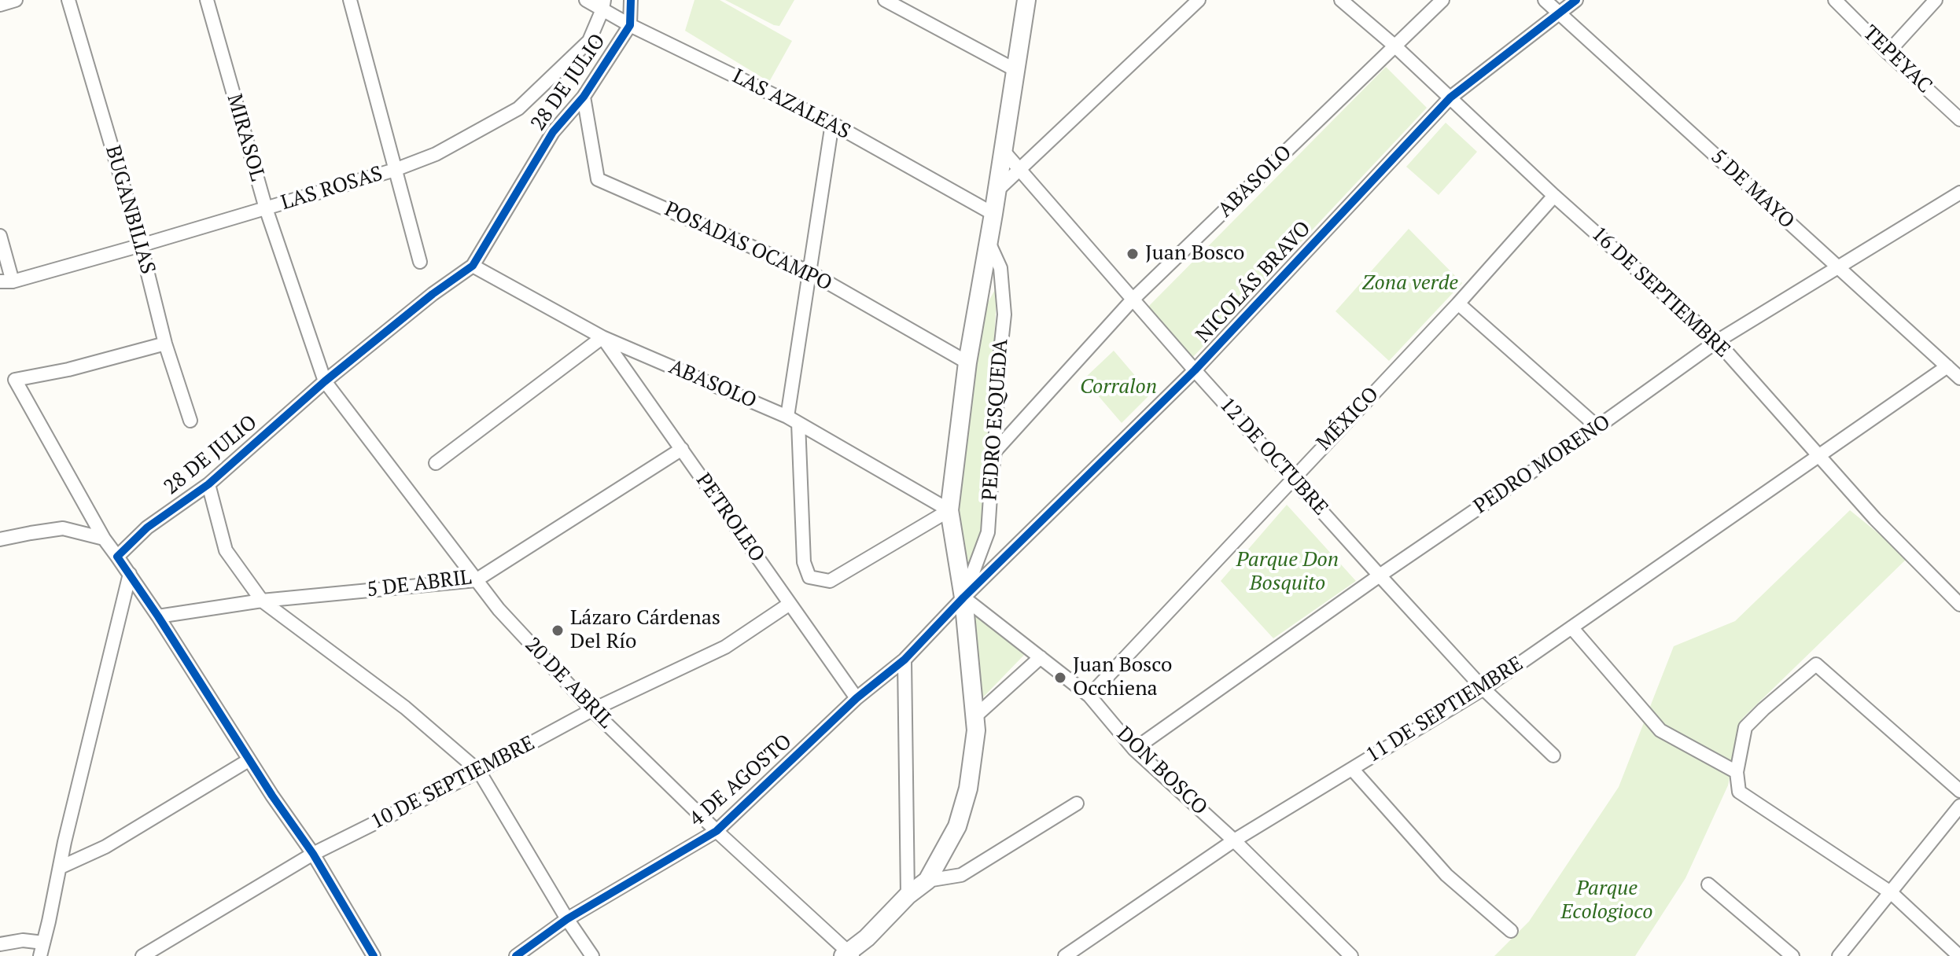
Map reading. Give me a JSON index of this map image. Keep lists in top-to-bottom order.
{
  "streets": {
    "street": [
      "TEPEYAC",
      "28 DE JULIO",
      "LAS AZALEAS",
      "MIRASOL",
      "ABASOLO",
      "LAS ROSAS",
      "5 DE MAYO",
      "BUGANBILIAS",
      "POSADAS OCAMPO",
      "NICOLÁS BRAVO",
      "16 DE SEPTIEMBRE",
      "MÉXICO",
      "PEDRO ESQUEDA",
      "12 DE OCTUBRE",
      "PEDRO MORENO",
      "PETROLEO",
      "5 DE ABRIL",
      "20 DE ABRIL",
      "11 DE SEPTIEMBRE",
      "DON BOSCO",
      "4 DE AGOSTO",
      "10 DE SEPTIEMBRE"
    ]
  },
  "crossings": [
    ["28 DE JULIO", "LAS AZALEAS"],
    ["28 DE JULIO", "MIRASOL"],
    ["28 DE JULIO", "ABASOLO"],
    ["28 DE JULIO", "POSADAS OCAMPO"],
    ["28 DE JULIO", "20 DE ABRIL"],
    ["LAS AZALEAS", "LAS ROSAS"],
    ["LAS AZALEAS", "PEDRO ESQUEDA"],
    ["MIRASOL", "LAS ROSAS"],
    ["MIRASOL", "20 DE ABRIL"],
    ["ABASOLO", "16 DE SEPTIEMBRE"],
    ["ABASOLO", "PEDRO ESQUEDA"],
    ["ABASOLO", "12 DE OCTUBRE"],
    ["ABASOLO", "PETROLEO"],
    ["LAS ROSAS", "BUGANBILIAS"],
    ["5 DE MAYO", "NICOLÁS BRAVO"],
    ["5 DE MAYO", "PEDRO MORENO"],
    ["5 DE MAYO", "11 DE SEPTIEMBRE"],
    ["POSADAS OCAMPO", "PEDRO ESQUEDA"],
    ["NICOLÁS BRAVO", "16 DE SEPTIEMBRE"],
    ["NICOLÁS BRAVO", "PEDRO ESQUEDA"],
    ["NICOLÁS BRAVO", "12 DE OCTUBRE"],
    ["NICOLÁS BRAVO", "DON BOSCO"],
    ["NICOLÁS BRAVO", "4 DE AGOSTO"],
    ["16 DE SEPTIEMBRE", "MÉXICO"],
    ["16 DE SEPTIEMBRE", "PEDRO MORENO"],
    ["16 DE SEPTIEMBRE", "11 DE SEPTIEMBRE"],
    ["MÉXICO", "12 DE OCTUBRE"],
    ["MÉXICO", "DON BOSCO"],
    ["PEDRO ESQUEDA", "12 DE OCTUBRE"],
    ["PEDRO ESQUEDA", "20 DE ABRIL"],
    ["PEDRO ESQUEDA", "DON BOSCO"],
    ["PEDRO ESQUEDA", "4 DE AGOSTO"],
    ["12 DE OCTUBRE", "PEDRO MORENO"],
    ["12 DE OCTUBRE", "11 DE SEPTIEMBRE"],
    ["PEDRO MORENO", "DON BOSCO"],
    ["PETROLEO", "5 DE ABRIL"],
    ["PETROLEO", "4 DE AGOSTO"],
    ["PETROLEO", "10 DE SEPTIEMBRE"],
    ["5 DE ABRIL", "20 DE ABRIL"],
    ["20 DE ABRIL", "4 DE AGOSTO"],
    ["20 DE ABRIL", "10 DE SEPTIEMBRE"],
    ["11 DE SEPTIEMBRE", "DON BOSCO"],
    ["DON BOSCO", "4 DE AGOSTO"]
  ],
  "parks": [
    "Zona verde",
    "Corralon",
    "Parque Don Bosquito",
    "Parque Ecologioco"
  ],
  "places": ["Juan Bosco", "Lázaro Cárdenas Del Río", "Juan Bosco Occhiena"]
}
